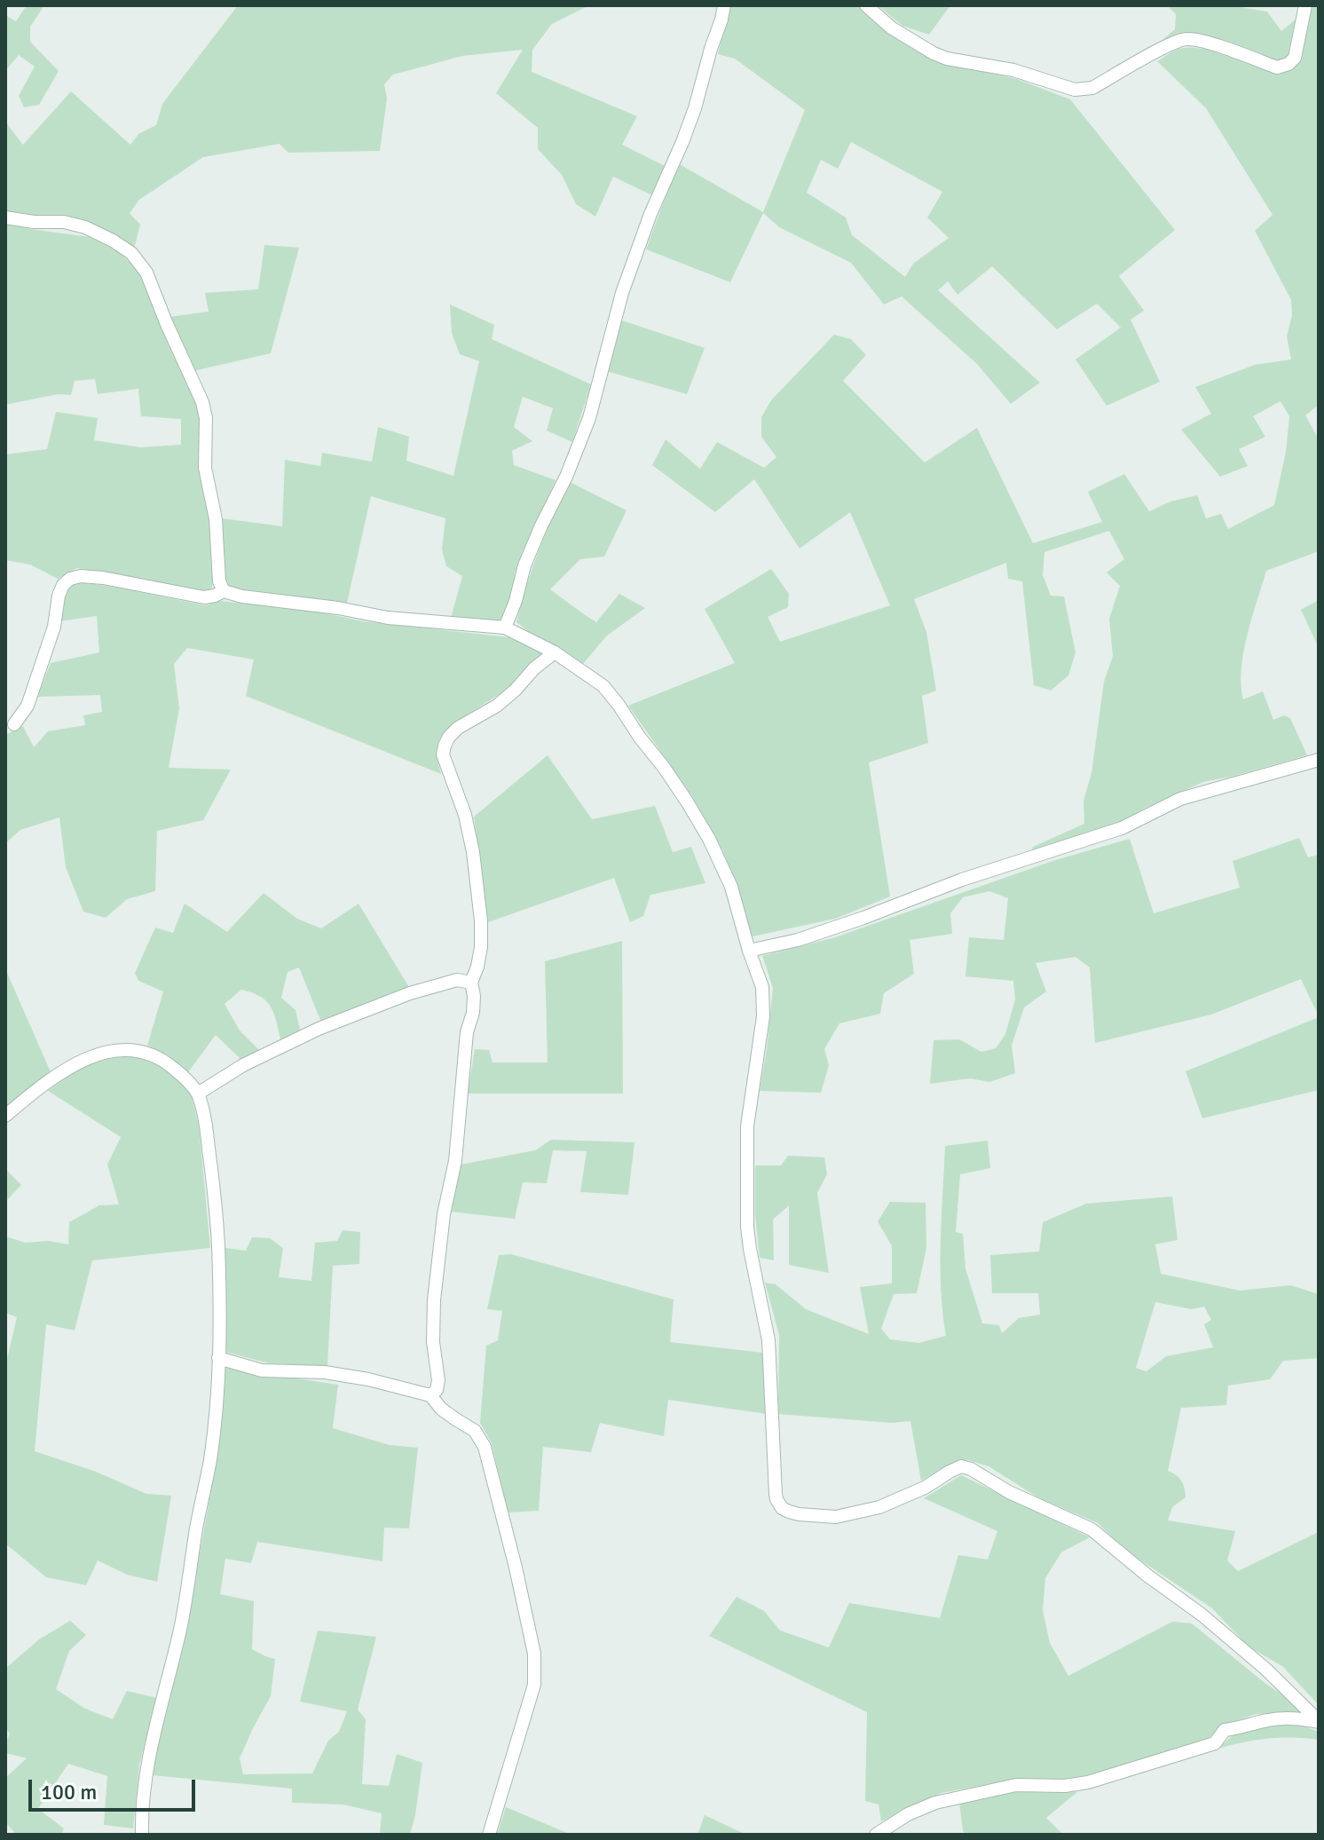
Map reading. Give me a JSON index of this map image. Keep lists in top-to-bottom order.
{
  "scale_bar": "100 m"
}
